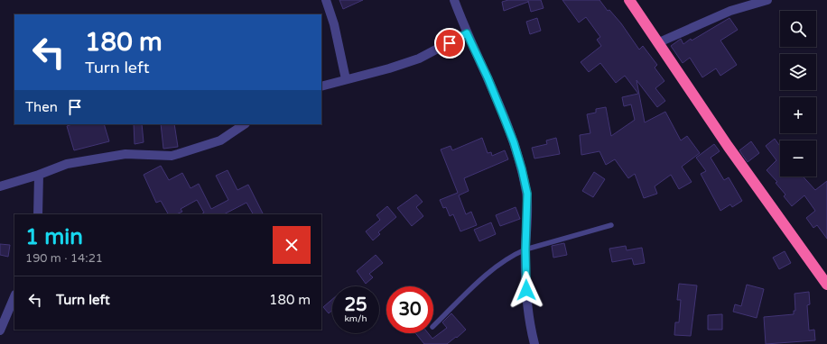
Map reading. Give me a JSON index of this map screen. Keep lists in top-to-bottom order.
{
  "page": {
    "map_buttons": ["+", "−"],
    "turn": ["180 m", "Turn left"],
    "then": "Then",
    "heading": ["1 min", "190 m · 14:21"],
    "list": [
      {
        "name": "Turn left",
        "value": "180 m"
      }
    ],
    "speed": "25 km/h",
    "limit": "30"
  }
}
